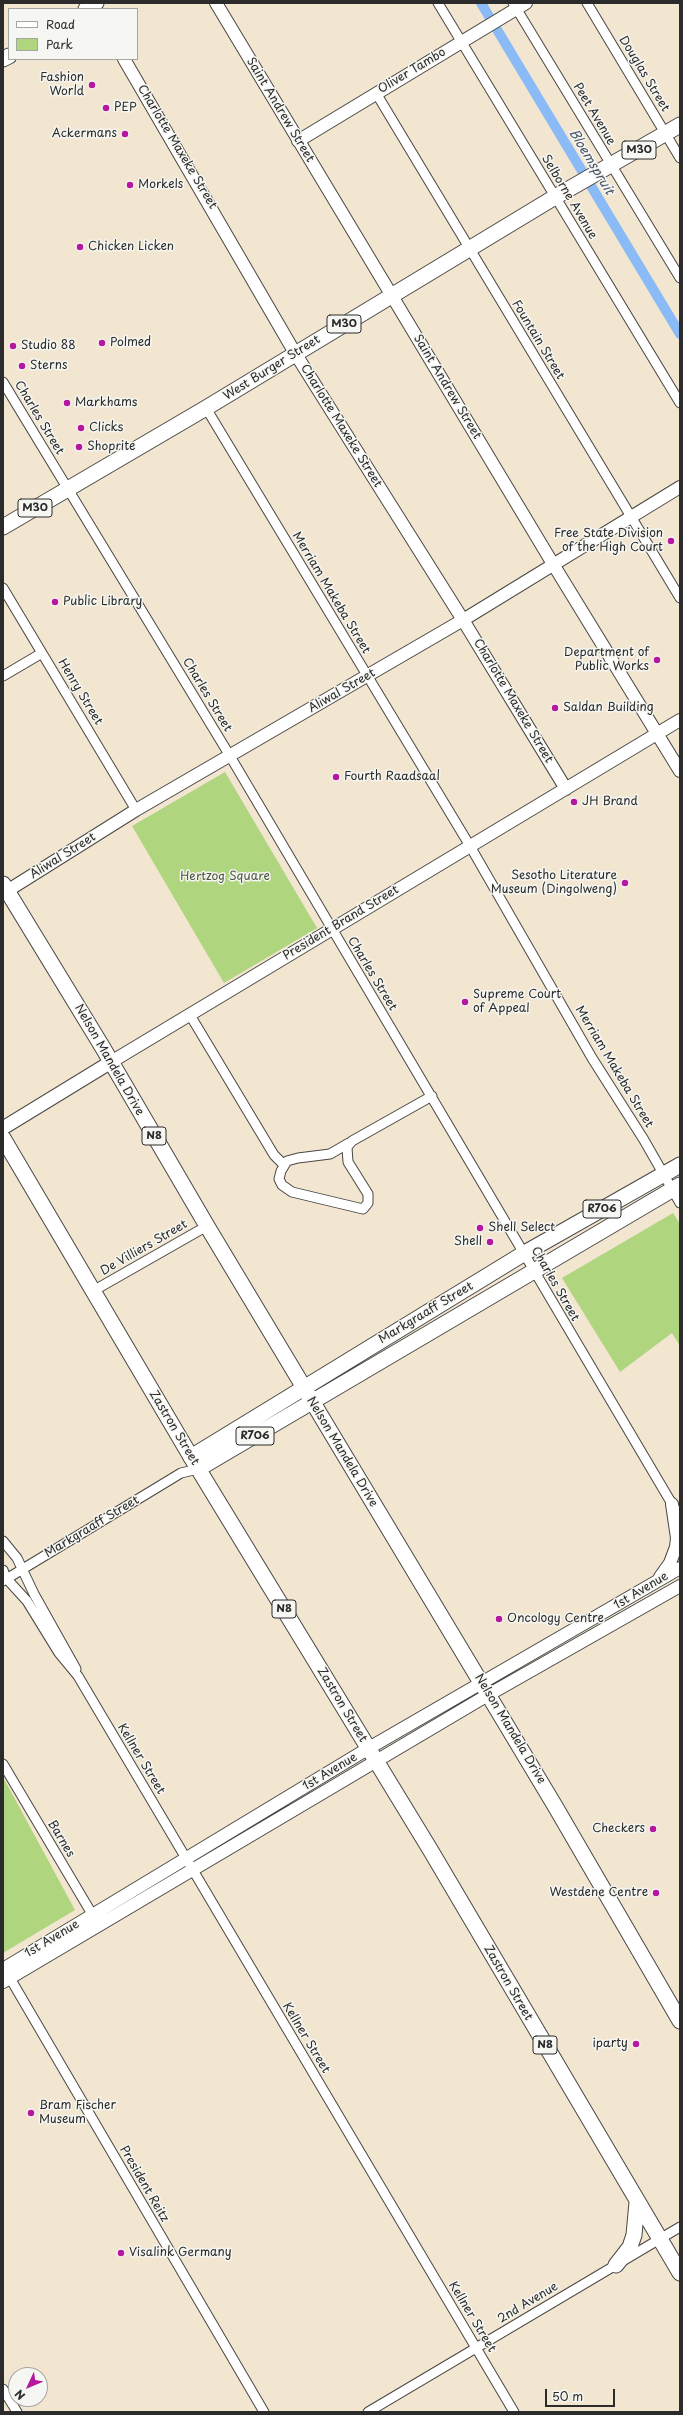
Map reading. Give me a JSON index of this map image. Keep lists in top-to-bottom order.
{
  "streets": {
    "main road": [
      "M30",
      "West Burger Street",
      "President Brand Street",
      "Nelson Mandela Drive",
      "N8",
      "R706",
      "Markgraaff Street",
      "Zastron Street"
    ],
    "street": [
      "Oliver Tambo",
      "Douglas Street",
      "Saint Andrew Street",
      "Peet Avenue",
      "Charlotte Maxeke Street",
      "Selborne Avenue",
      "Fountain Street",
      "Charles Street",
      "Merriam Makeba Street",
      "Aliwal Street",
      "Henry Street",
      "De Villiers Street",
      "1st Avenue",
      "Kellner Street",
      "Barnes",
      "President Reitz",
      "2nd Avenue"
    ]
  },
  "crossings": [
    ["Oliver Tambo", "Saint Andrew Street"],
    ["Oliver Tambo", "Peet Avenue"],
    ["Oliver Tambo", "Selborne Avenue"],
    ["Oliver Tambo", "Fountain Street"],
    ["Douglas Street", "M30"],
    ["Saint Andrew Street", "West Burger Street"],
    ["Saint Andrew Street", "Aliwal Street"],
    ["Saint Andrew Street", "President Brand Street"],
    ["Peet Avenue", "M30"],
    ["Peet Avenue", "West Burger Street"],
    ["Charlotte Maxeke Street", "West Burger Street"],
    ["Charlotte Maxeke Street", "Aliwal Street"],
    ["Charlotte Maxeke Street", "President Brand Street"],
    ["M30", "West Burger Street"],
    ["Selborne Avenue", "West Burger Street"],
    ["Fountain Street", "West Burger Street"],
    ["Fountain Street", "Aliwal Street"],
    ["West Burger Street", "Charles Street"],
    ["West Burger Street", "Merriam Makeba Street"],
    ["Charles Street", "Aliwal Street"],
    ["Charles Street", "President Brand Street"],
    ["Charles Street", "Markgraaff Street"],
    ["Merriam Makeba Street", "Aliwal Street"],
    ["Merriam Makeba Street", "President Brand Street"],
    ["Merriam Makeba Street", "Markgraaff Street"],
    ["Aliwal Street", "Henry Street"],
    ["Aliwal Street", "Nelson Mandela Drive"],
    ["President Brand Street", "Nelson Mandela Drive"],
    ["Nelson Mandela Drive", "De Villiers Street"],
    ["Nelson Mandela Drive", "Markgraaff Street"],
    ["Nelson Mandela Drive", "1st Avenue"],
    ["De Villiers Street", "Zastron Street"],
    ["Markgraaff Street", "Zastron Street"],
    ["Markgraaff Street", "Kellner Street"],
    ["Zastron Street", "1st Avenue"],
    ["Zastron Street", "2nd Avenue"],
    ["1st Avenue", "Kellner Street"],
    ["1st Avenue", "Barnes"],
    ["1st Avenue", "President Reitz"],
    ["Kellner Street", "2nd Avenue"]
  ],
  "water": ["Bloemspruit"],
  "parks": ["Hertzog Square"],
  "places": [
    "Fashion World",
    "PEP",
    "Ackermans",
    "Morkels",
    "Chicken Licken",
    "Polmed",
    "Studio 88",
    "Sterns",
    "Markhams",
    "Clicks",
    "Shoprite",
    "Free State Division of the High Court",
    "Public Library",
    "Department of Public Works",
    "Saldan Building",
    "Fourth Raadsaal",
    "JH Brand",
    "Sesotho Literature Museum (Dingolweng)",
    "Supreme Court of Appeal",
    "Shell Select",
    "Shell",
    "Oncology Centre",
    "Checkers",
    "Westdene Centre",
    "iparty",
    "Bram Fischer Museum",
    "Visalink Germany"
  ],
  "legend": ["Road", "Park"],
  "scale_bar": "50 m",
  "north": "bottom left"
}
